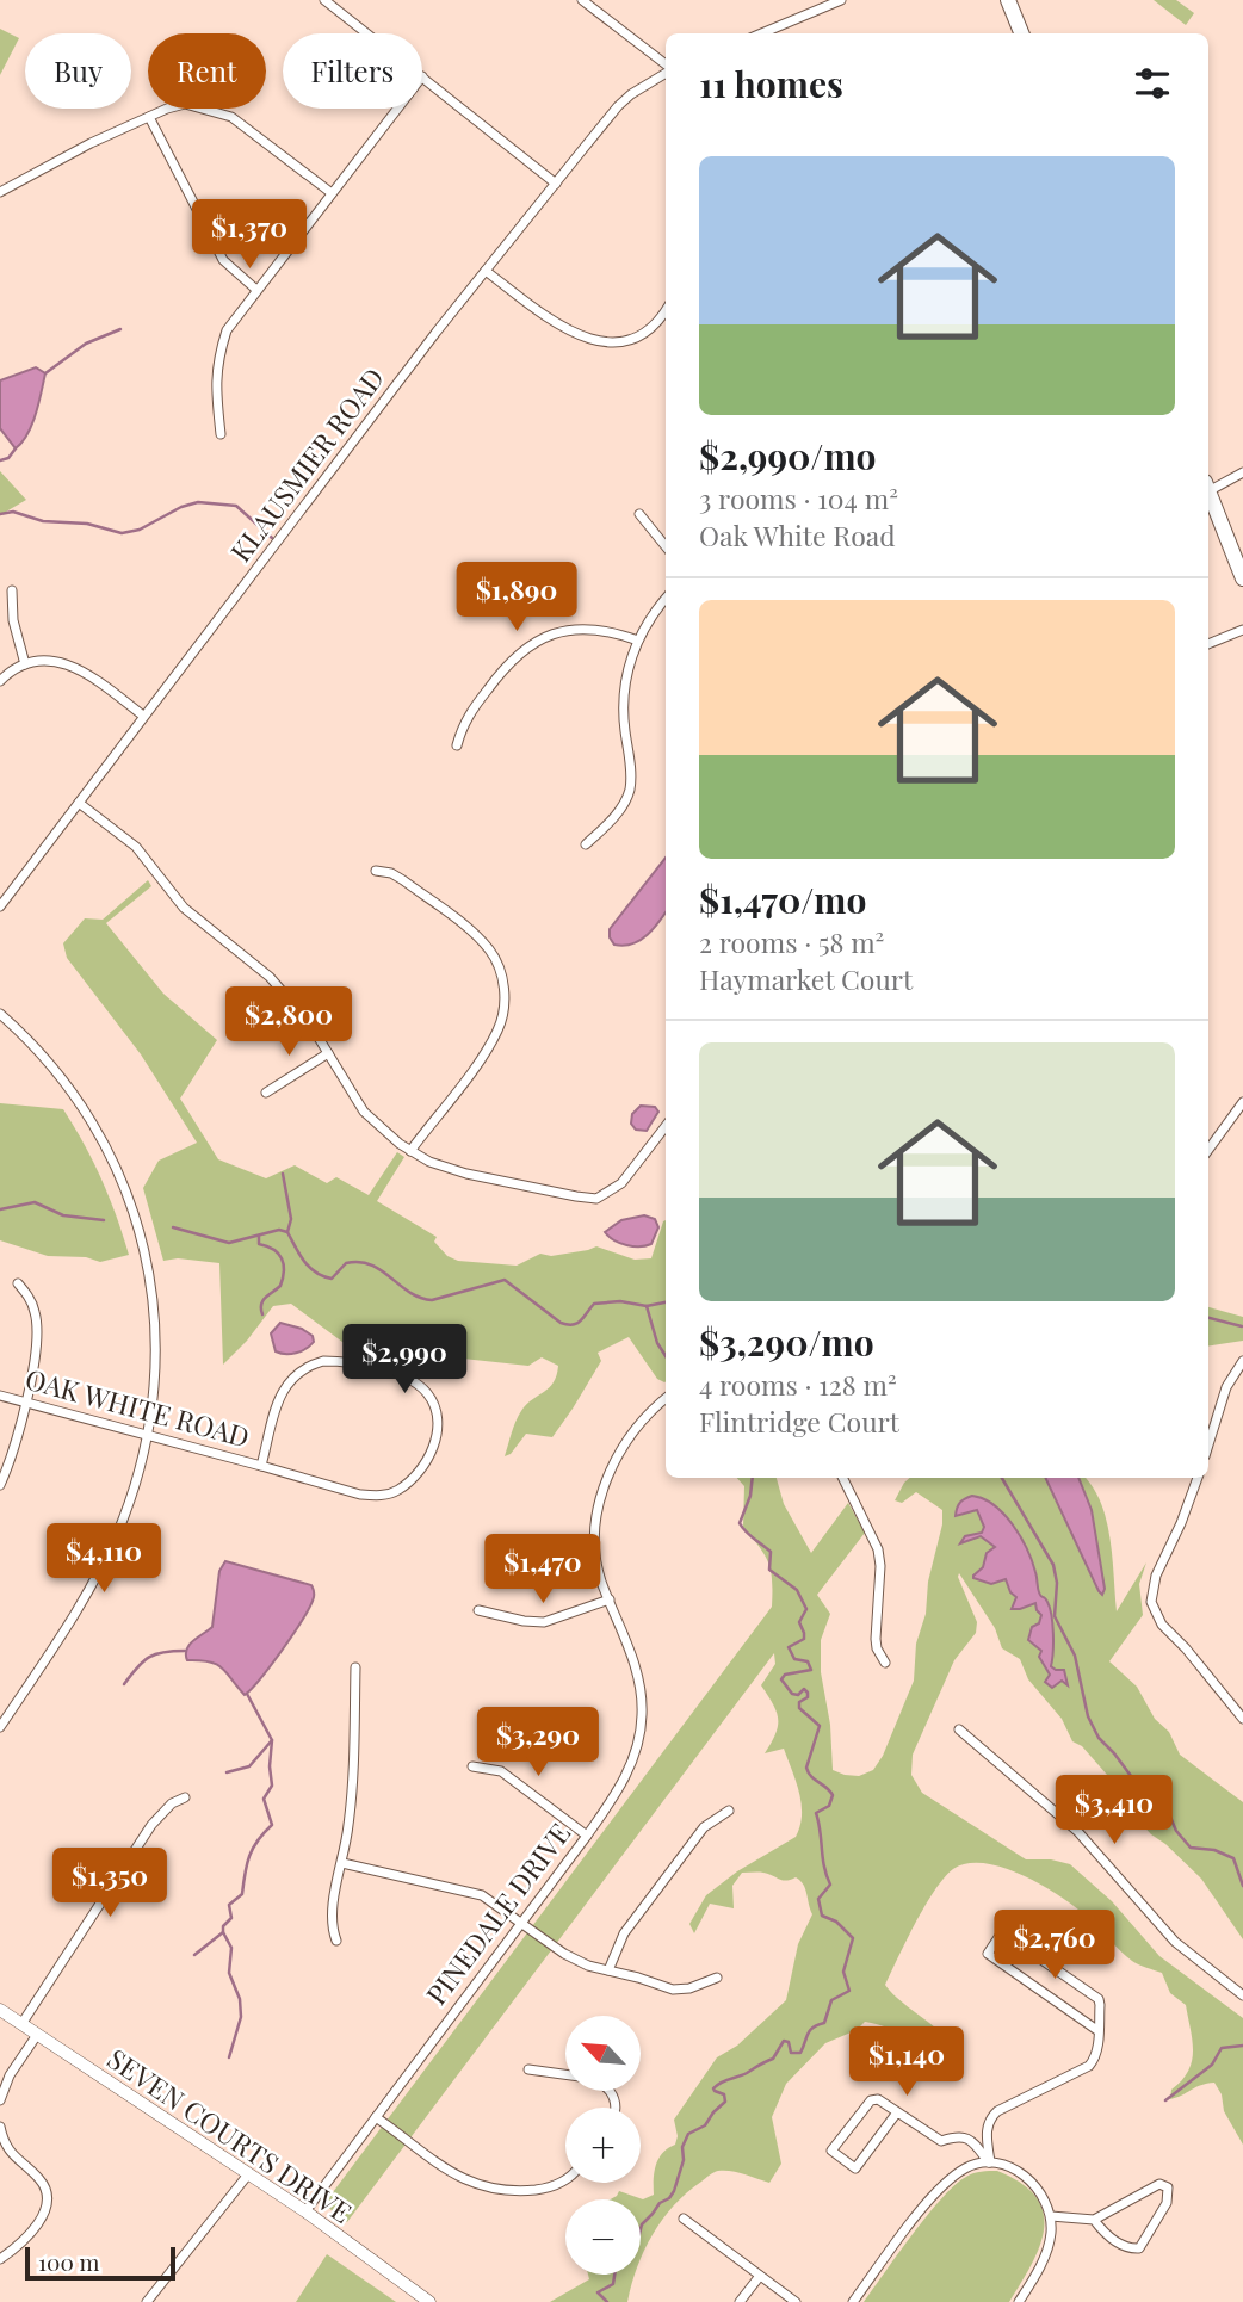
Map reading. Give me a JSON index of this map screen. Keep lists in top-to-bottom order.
{
  "streets": {
    "street": [
      "KLAUSMIER ROAD",
      "OAK WHITE ROAD",
      "PINEDALE DRIVE",
      "SEVEN COURTS DRIVE"
    ]
  },
  "crossings": [
    ["PINEDALE DRIVE", "SEVEN COURTS DRIVE"]
  ],
  "scale_bar": "100 m",
  "north": "top left",
  "page": {
    "chip": ["Buy", "Rent", "Filters"],
    "heading": "11 homes",
    "list": [
      {
        "name": "$2,990/mo",
        "note": "3 rooms · 104 m² · Oak White Road"
      },
      {
        "name": "$1,470/mo",
        "note": "2 rooms · 58 m² · Haymarket Court"
      },
      {
        "name": "$3,290/mo",
        "note": "4 rooms · 128 m² · Flintridge Court"
      }
    ],
    "price": [
      "$1,370",
      "$1,890",
      "$2,800",
      "$2,990",
      "$4,110",
      "$1,470",
      "$3,290",
      "$3,410",
      "$1,350",
      "$2,760",
      "$1,140"
    ],
    "map_buttons": ["+", "−"],
    "scale": "100 m"
  }
}
